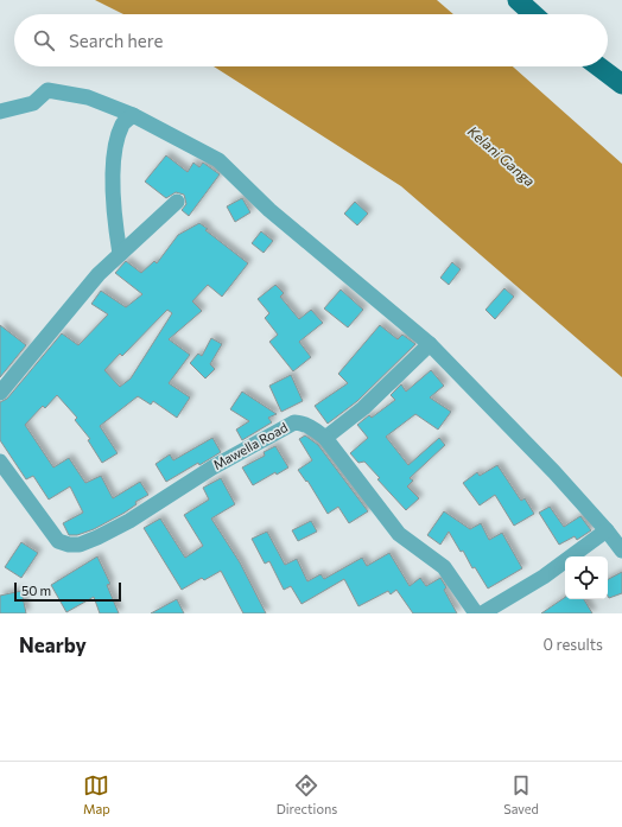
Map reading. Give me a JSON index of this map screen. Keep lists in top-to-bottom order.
{
  "streets": {
    "street": ["Mawella Road"]
  },
  "water": ["Kelani Ganga"],
  "scale_bar": "50 m",
  "page": {
    "search": "Search here",
    "scale": "50 m",
    "heading": ["Nearby", "0 results"],
    "nav": ["Map", "Directions", "Saved"]
  }
}
